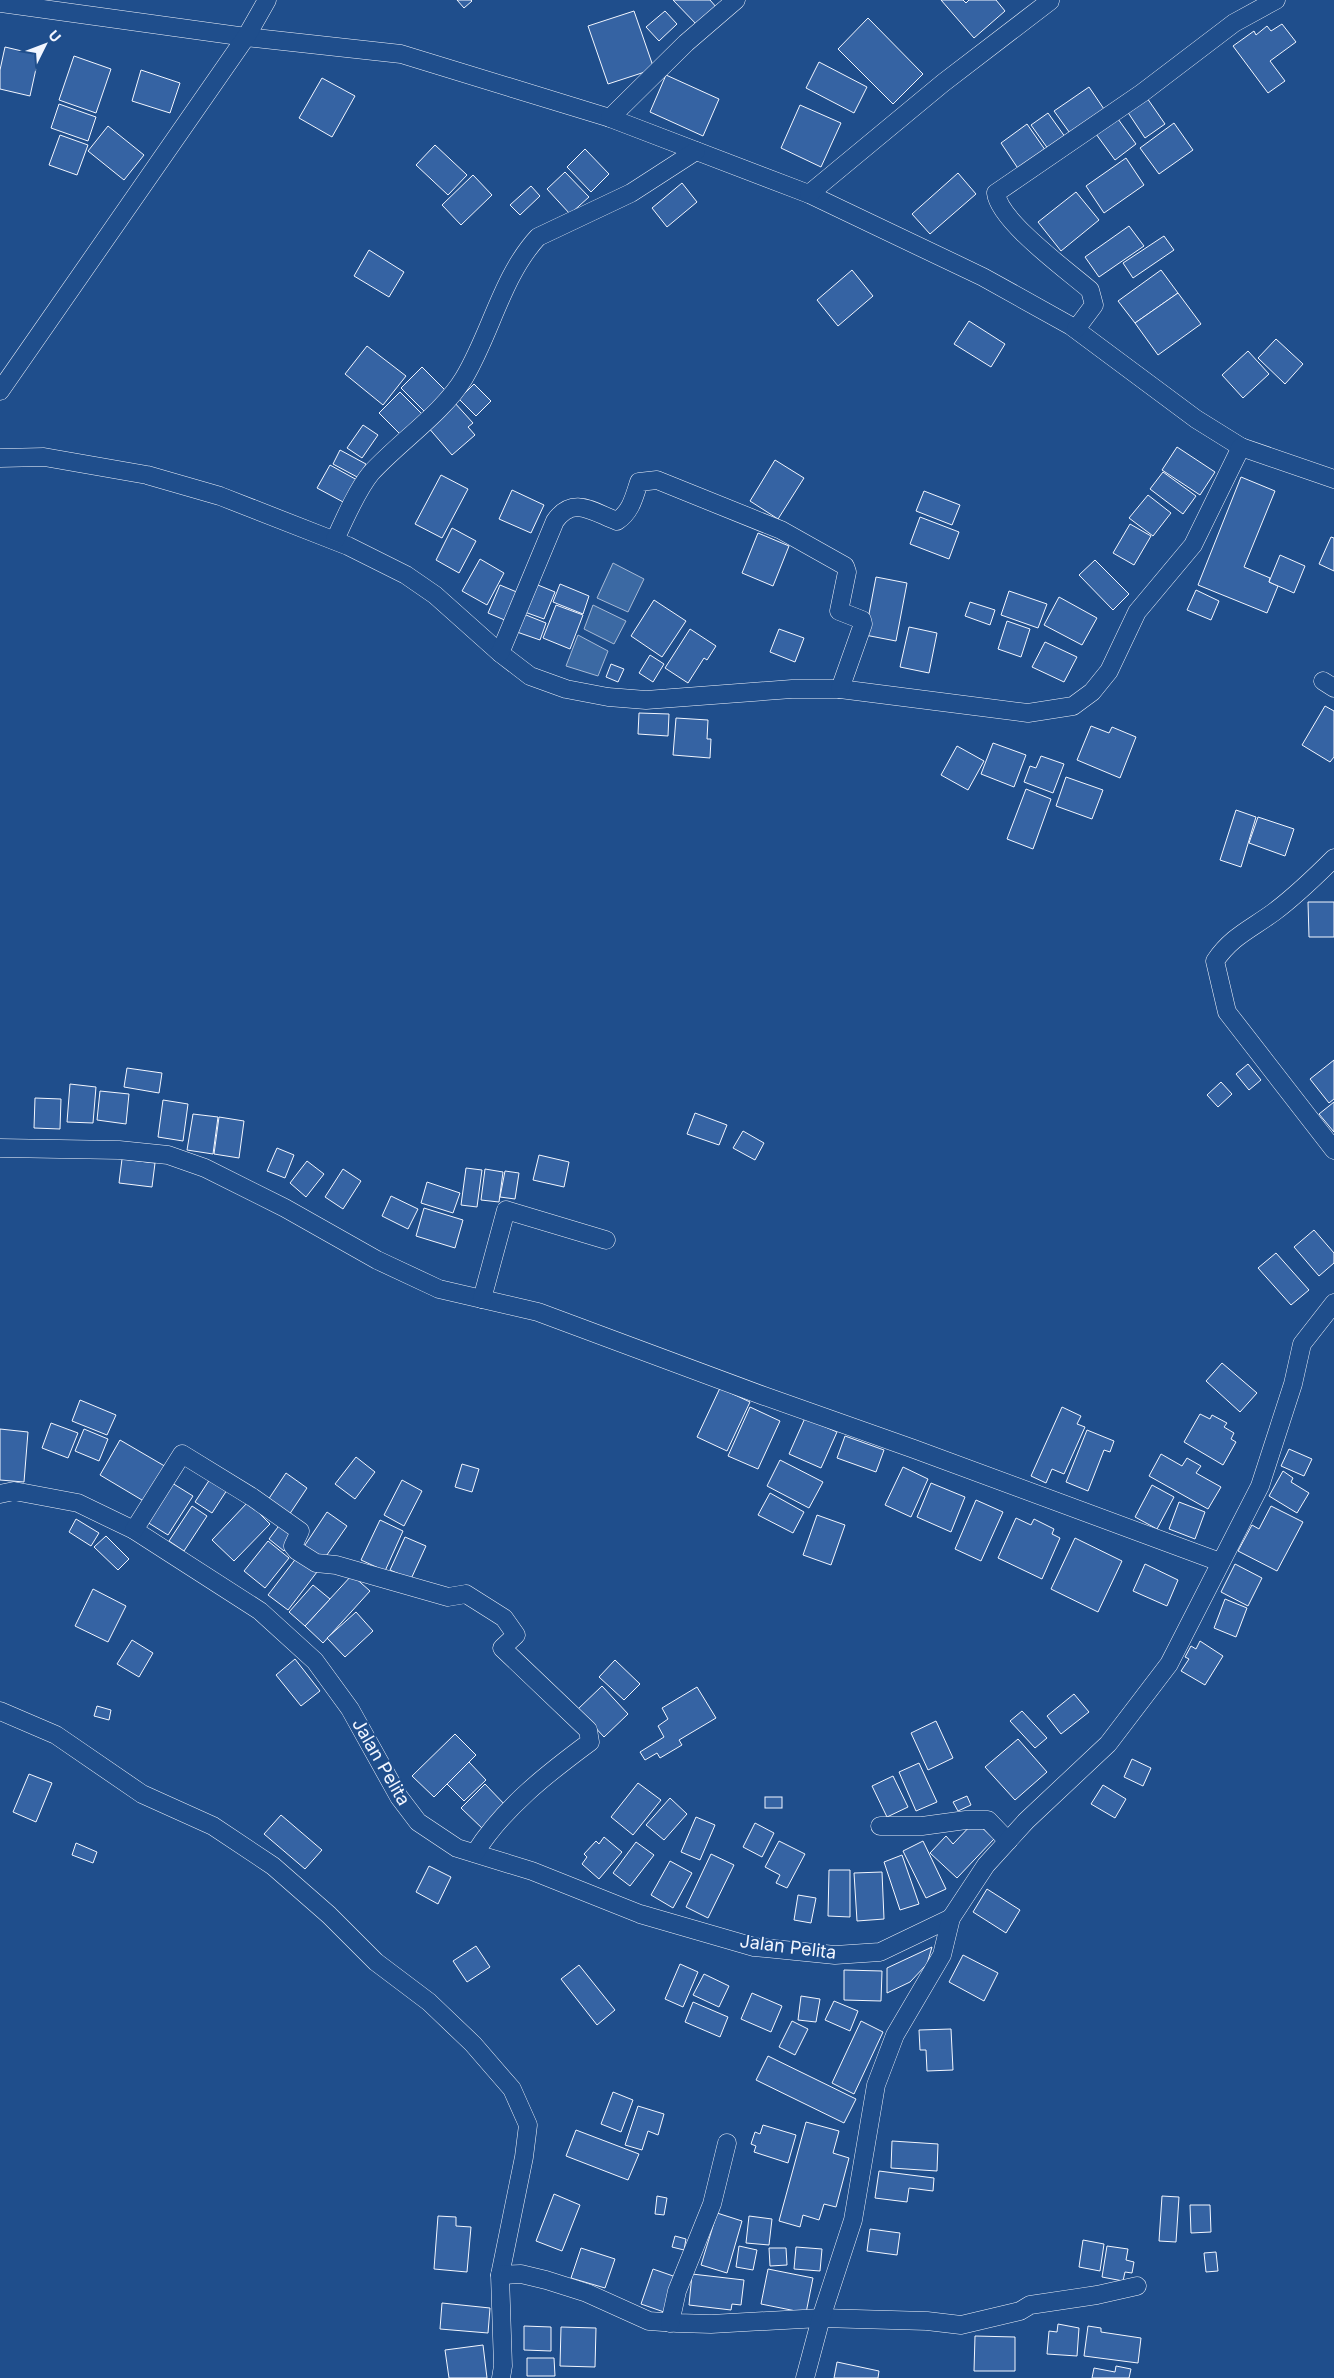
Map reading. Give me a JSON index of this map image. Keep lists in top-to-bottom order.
{
  "streets": {
    "street": ["Jalan Pelita"]
  },
  "north": "top right"
}
